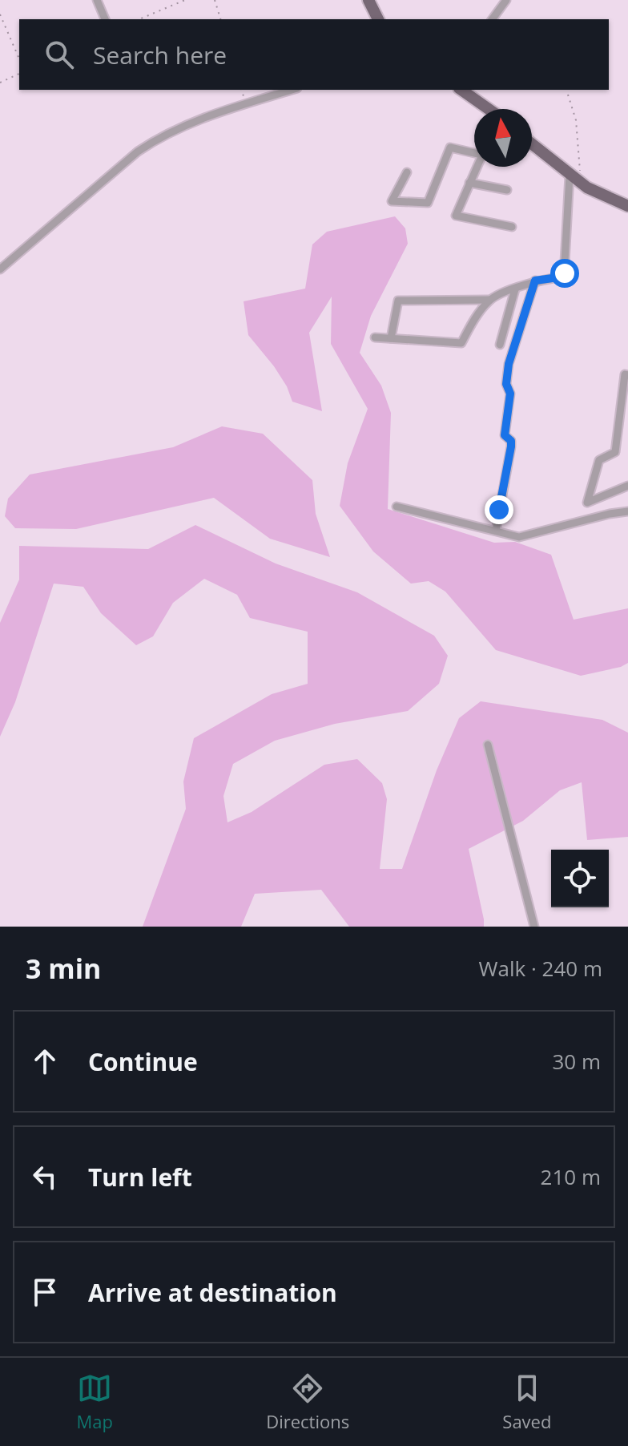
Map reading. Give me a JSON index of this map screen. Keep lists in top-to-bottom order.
{
  "north": "top",
  "page": {
    "search": "Search here",
    "heading": ["3 min", "Walk · 240 m"],
    "list": [
      ["Continue", "30 m"],
      ["Turn left", "210 m"],
      "Arrive at destination"
    ],
    "nav": ["Map", "Directions", "Saved"]
  }
}
